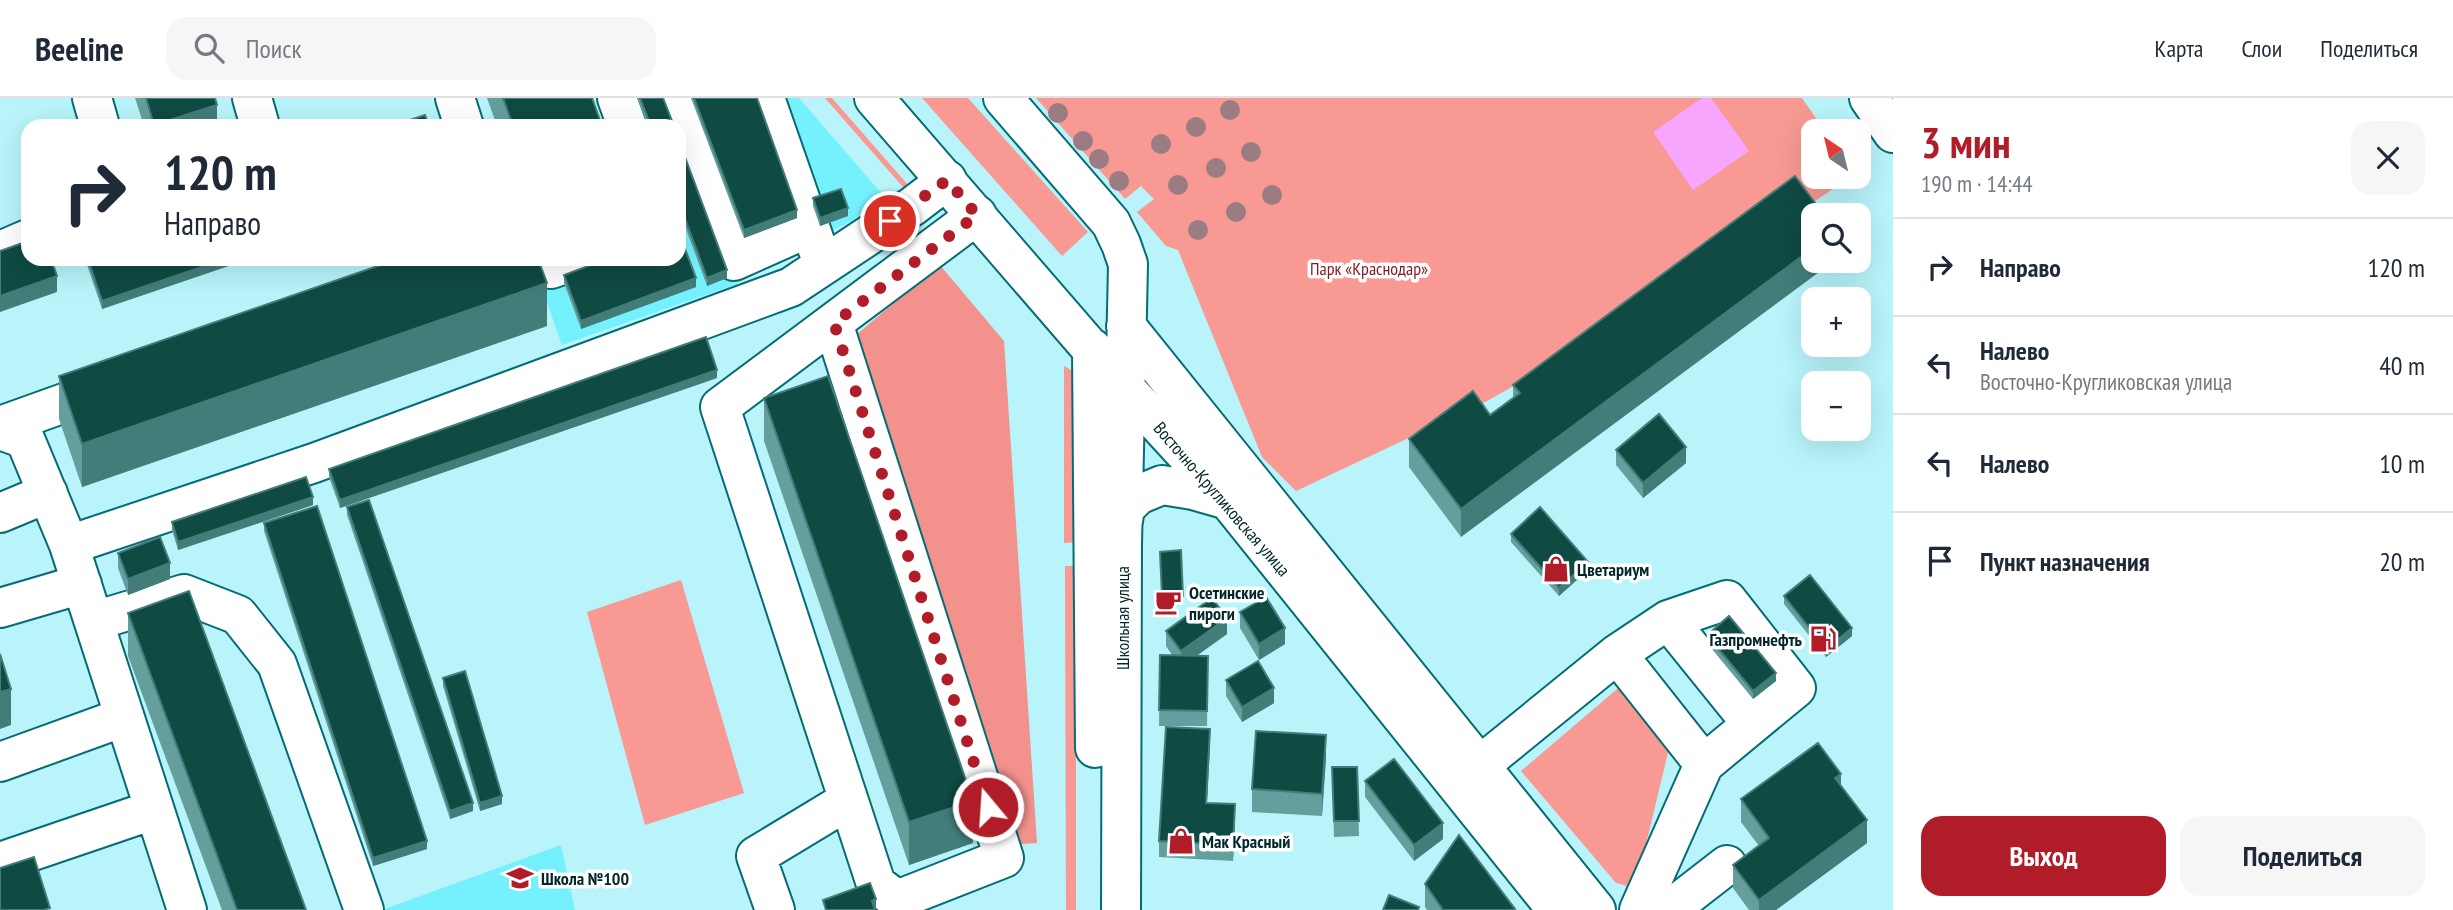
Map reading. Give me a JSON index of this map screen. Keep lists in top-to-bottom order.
{
  "streets": {
    "main road": ["Восточно-Кругликовская улица", "Школьная улица"]
  },
  "crossings": [
    ["Восточно-Кругликовская улица", "Школьная улица"]
  ],
  "parks": ["Парк «Краснодар»"],
  "places": {
    "shop": ["Цветариум", "Мак Красный"],
    "cafe": ["Осетинские пироги"],
    "fuel station": ["Газпромнефть"],
    "school or university": ["Школа №100"]
  },
  "north": "top left",
  "page": {
    "header": "Beeline",
    "search": "Поиск",
    "nav": ["Карта", "Слои", "Поделиться"],
    "heading": ["3 мин", "190 m · 14:44"],
    "map_buttons": ["+", "−"],
    "turn": ["120 m", "Направо"],
    "list": [
      {
        "name": "Направо",
        "value": "120 m"
      },
      {
        "name": "Налево",
        "note": "Восточно-Кругликовская улица",
        "value": "40 m"
      },
      {
        "name": "Налево",
        "value": "10 m"
      },
      {
        "name": "Пункт назначения",
        "value": "20 m"
      }
    ],
    "buttons": ["Выход", "Поделиться"]
  }
}
